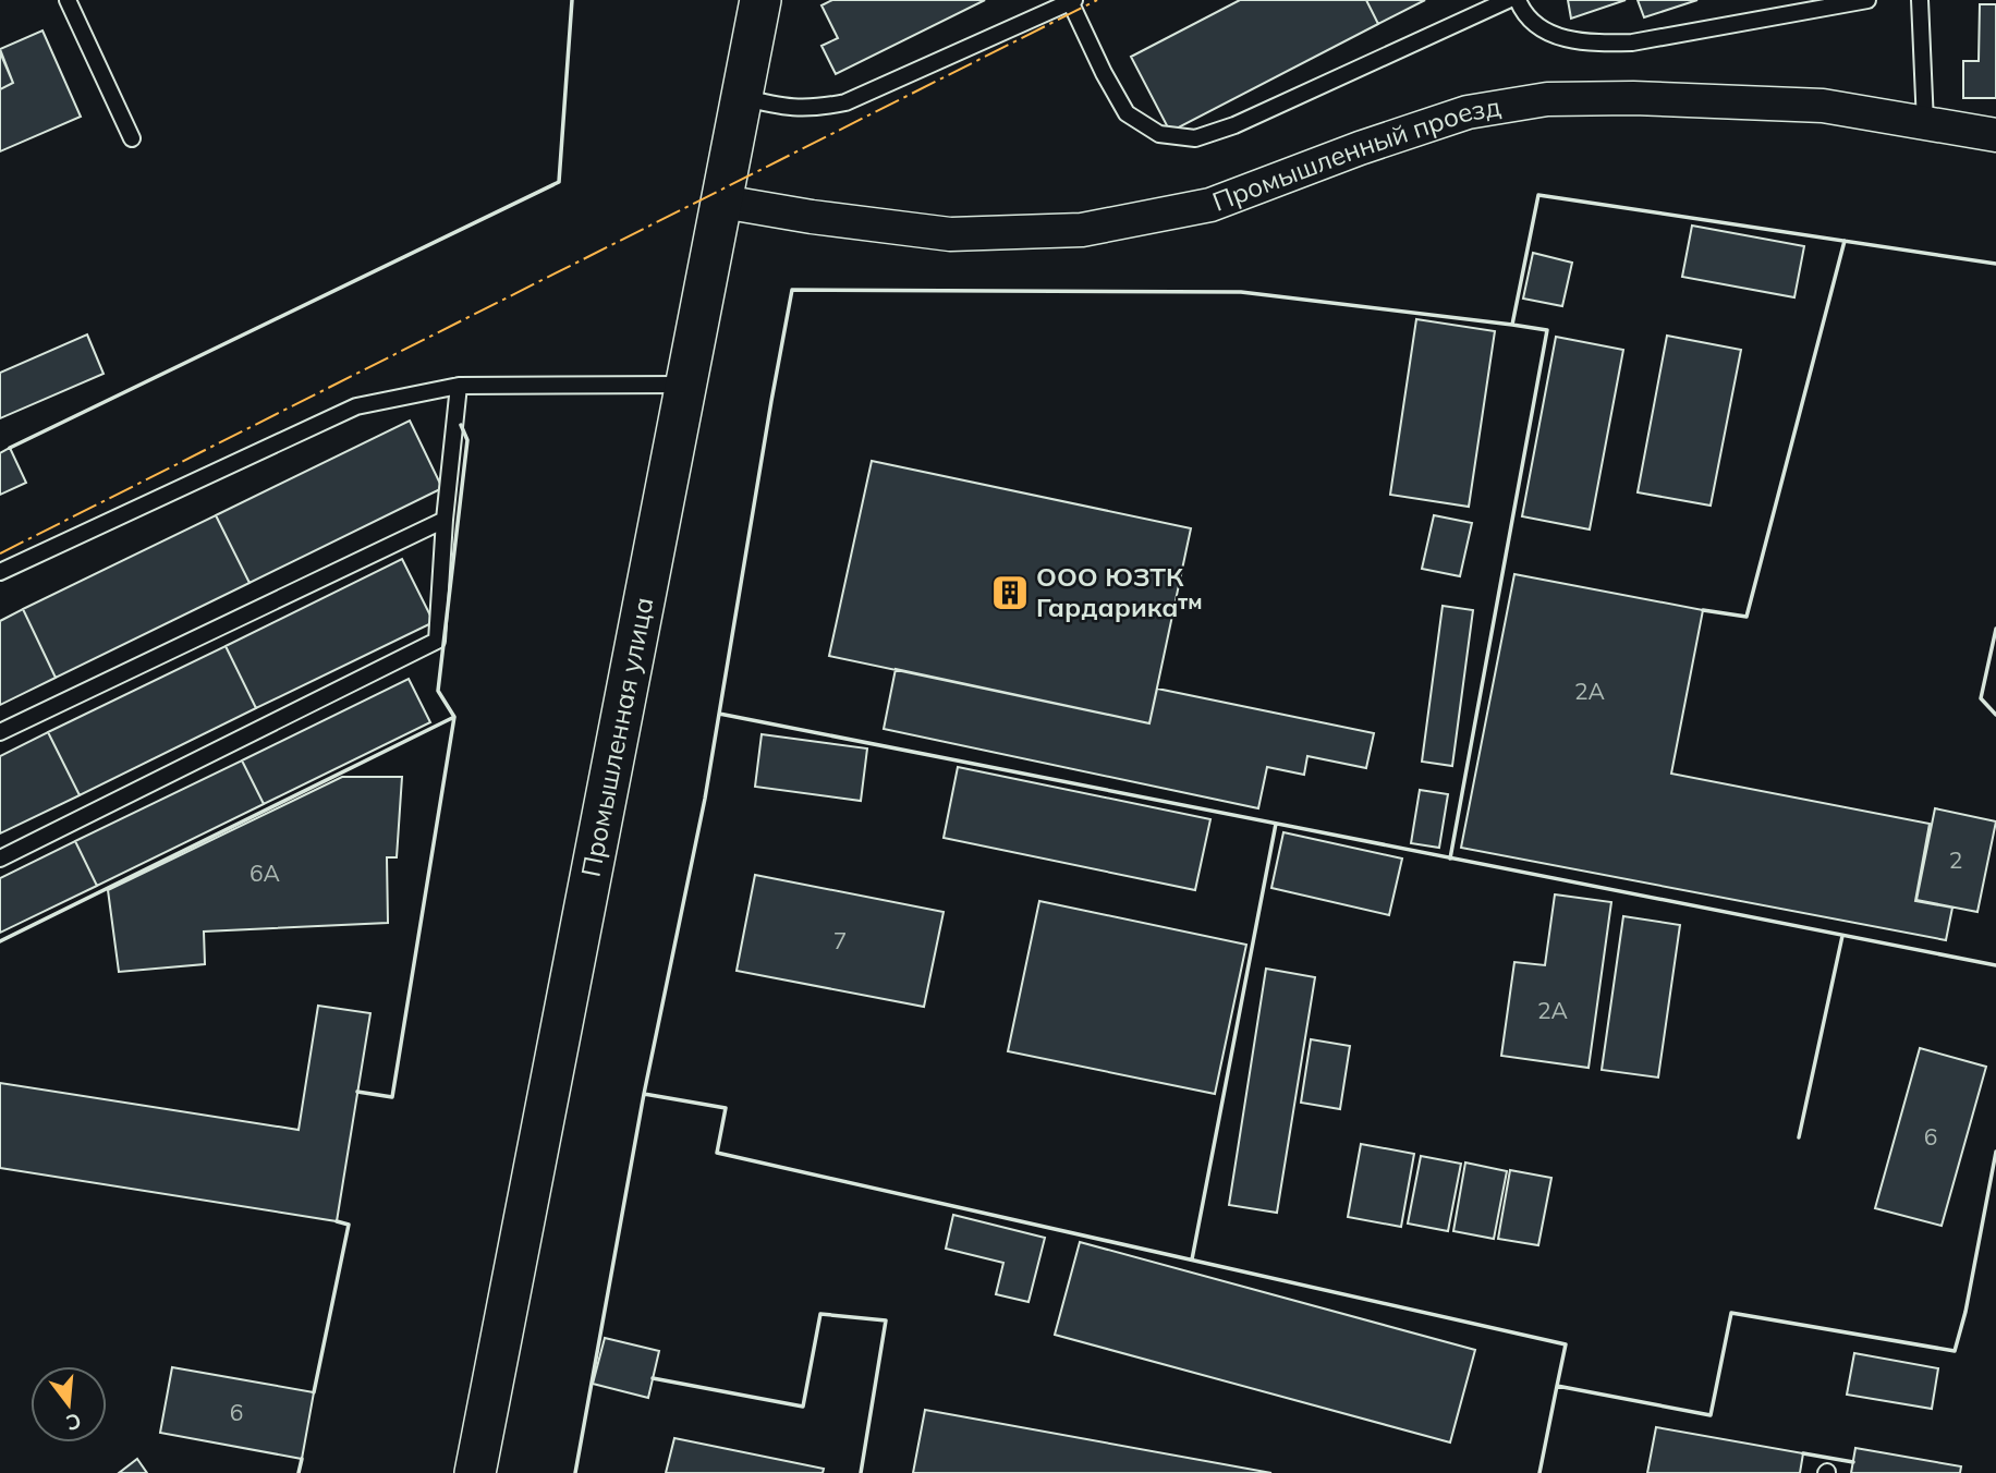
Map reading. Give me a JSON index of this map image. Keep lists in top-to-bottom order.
{
  "streets": {
    "street": ["Промышленный проезд", "Промышленная улица"]
  },
  "crossings": [
    ["Промышленный проезд", "Промышленная улица"]
  ],
  "places": {
    "building": ["ООО ЮЗТК Гардарика™"]
  },
  "house_numbers": [
    "2А",
    "2",
    "6А",
    "7",
    "2А",
    "6",
    "6"
  ],
  "north": "bottom"
}
